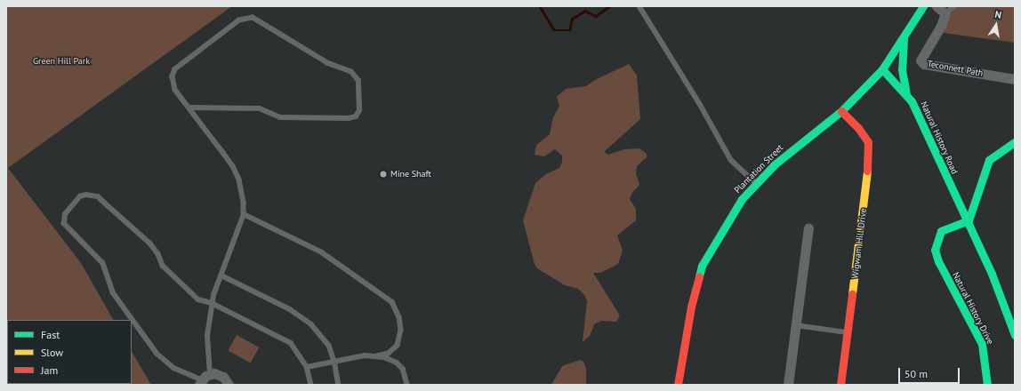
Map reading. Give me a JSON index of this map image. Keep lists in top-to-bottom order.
{
  "streets": {
    "main road": [
      "Natural History Road",
      "Plantation Street",
      "Wigwam Hill Drive",
      "Natural History Drive"
    ],
    "street": ["Teconnett Path"]
  },
  "crossings": [
    ["Natural History Road", "Plantation Street"],
    ["Natural History Road", "Natural History Drive"],
    ["Plantation Street", "Wigwam Hill Drive"]
  ],
  "parks": ["Green Hill Park"],
  "places": ["Mine Shaft"],
  "legend": ["Fast", "Slow", "Jam"],
  "scale_bar": "50 m",
  "north": "top"
}
